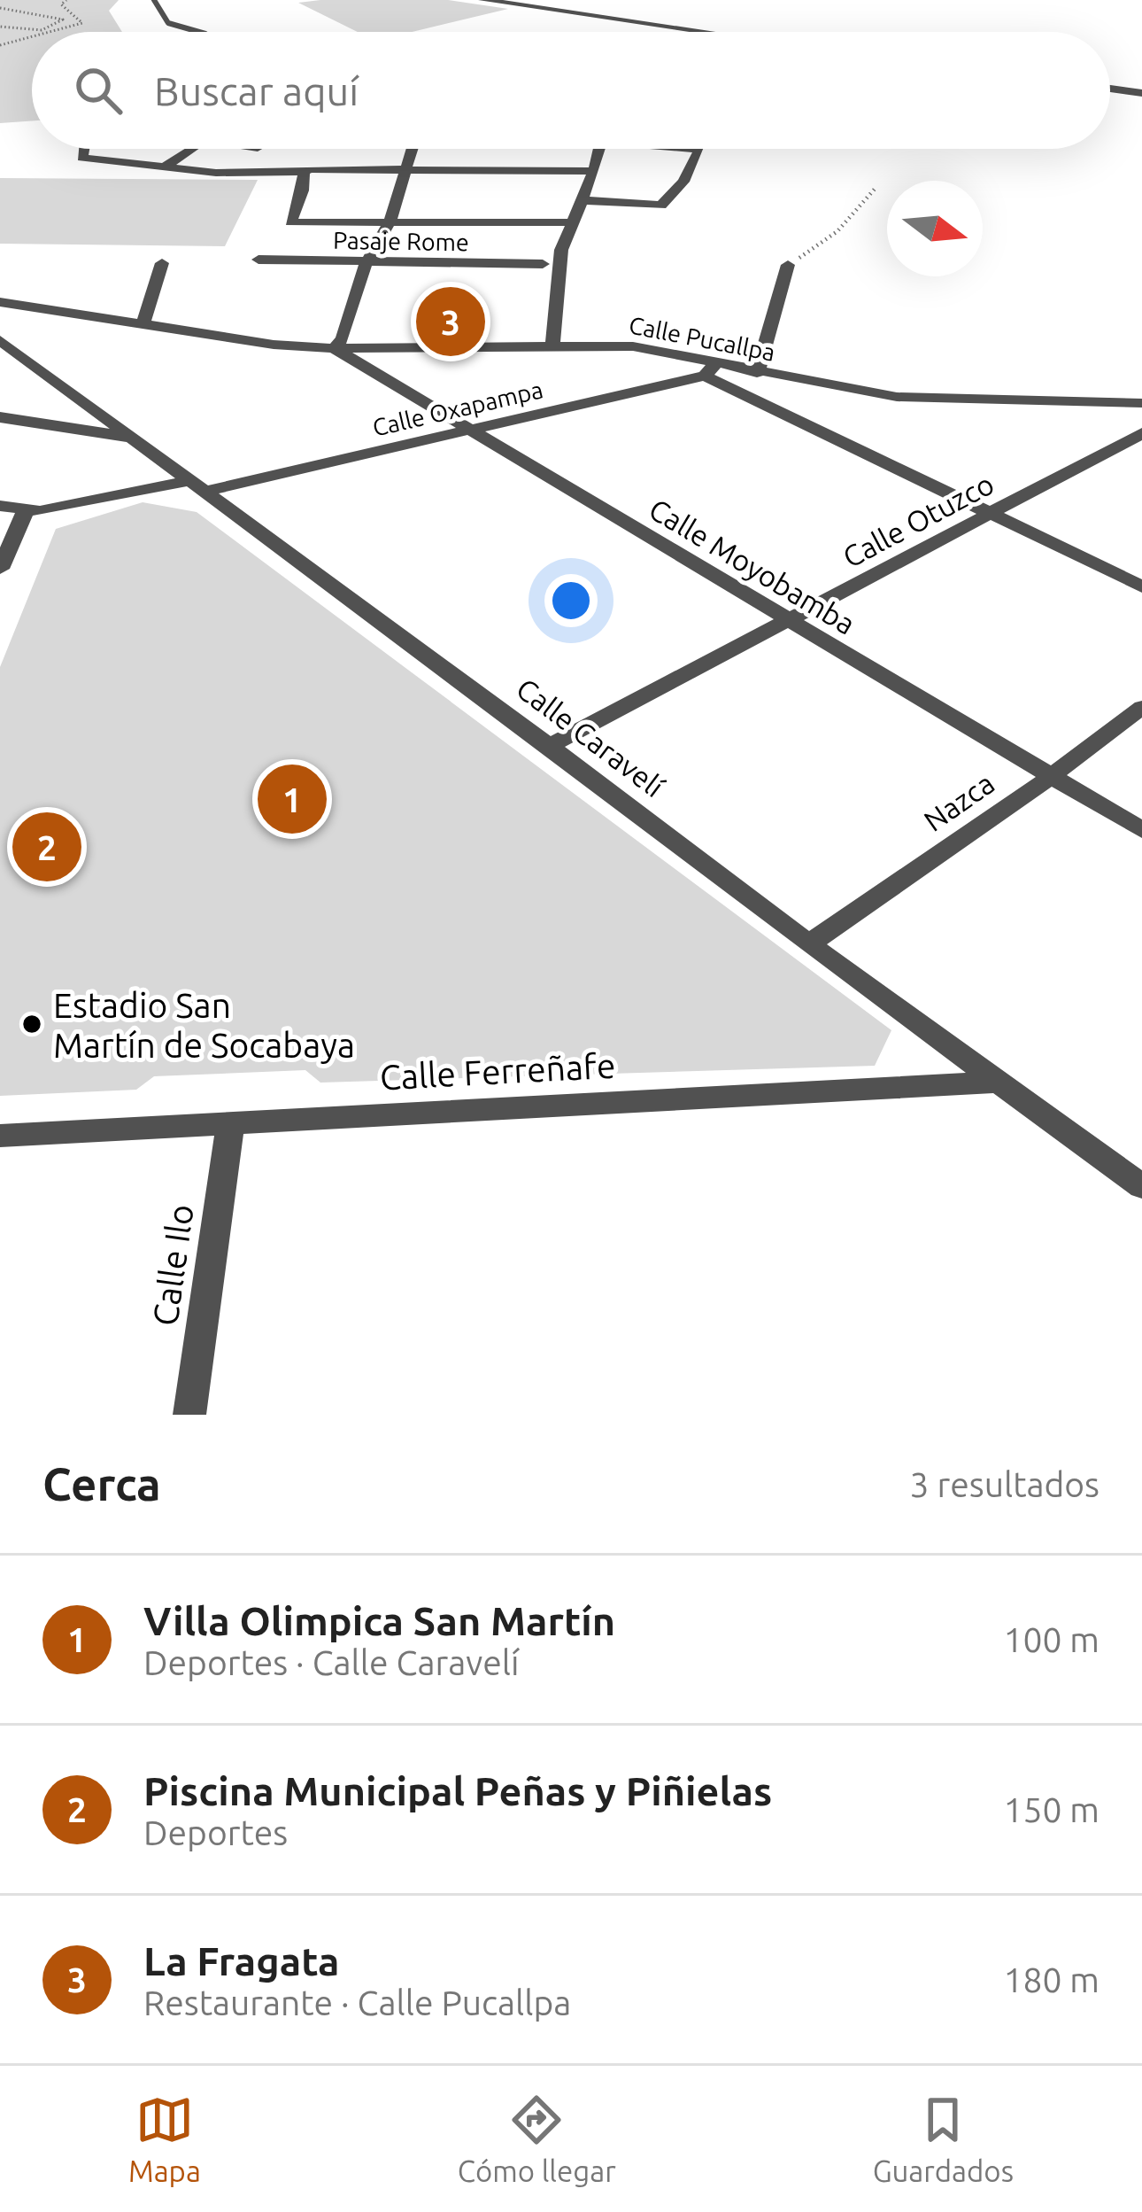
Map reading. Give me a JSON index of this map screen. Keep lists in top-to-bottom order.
{
  "streets": {
    "street": [
      "Pasaje Rome",
      "Calle Pucallpa",
      "Calle Oxapampa",
      "Calle Otuzco",
      "Calle Moyobamba",
      "Calle Caravelí",
      "Nazca",
      "Calle Ferreñafe",
      "Calle Ilo"
    ]
  },
  "crossings": [
    ["Calle Pucallpa", "Calle Oxapampa"],
    ["Calle Pucallpa", "Calle Moyobamba"],
    ["Calle Oxapampa", "Calle Moyobamba"],
    ["Calle Oxapampa", "Calle Caravelí"],
    ["Calle Otuzco", "Calle Moyobamba"],
    ["Calle Otuzco", "Calle Caravelí"],
    ["Calle Moyobamba", "Nazca"],
    ["Calle Caravelí", "Nazca"],
    ["Calle Caravelí", "Calle Ferreñafe"],
    ["Calle Ferreñafe", "Calle Ilo"]
  ],
  "places": ["Estadio San Martín de Socabaya"],
  "north": "right",
  "page": {
    "search": "Buscar aquí",
    "pins": ["3", "1", "2"],
    "heading": ["Cerca", "3 resultados"],
    "list": [
      {
        "mark": "1",
        "name": "Villa Olimpica San Martín",
        "note": "Deportes · Calle Caravelí",
        "value": "100 m"
      },
      {
        "mark": "2",
        "name": "Piscina Municipal Peñas y Piñielas",
        "note": "Deportes",
        "value": "150 m"
      },
      {
        "mark": "3",
        "name": "La Fragata",
        "note": "Restaurante · Calle Pucallpa",
        "value": "180 m"
      }
    ],
    "nav": ["Mapa", "Cómo llegar", "Guardados"]
  }
}
